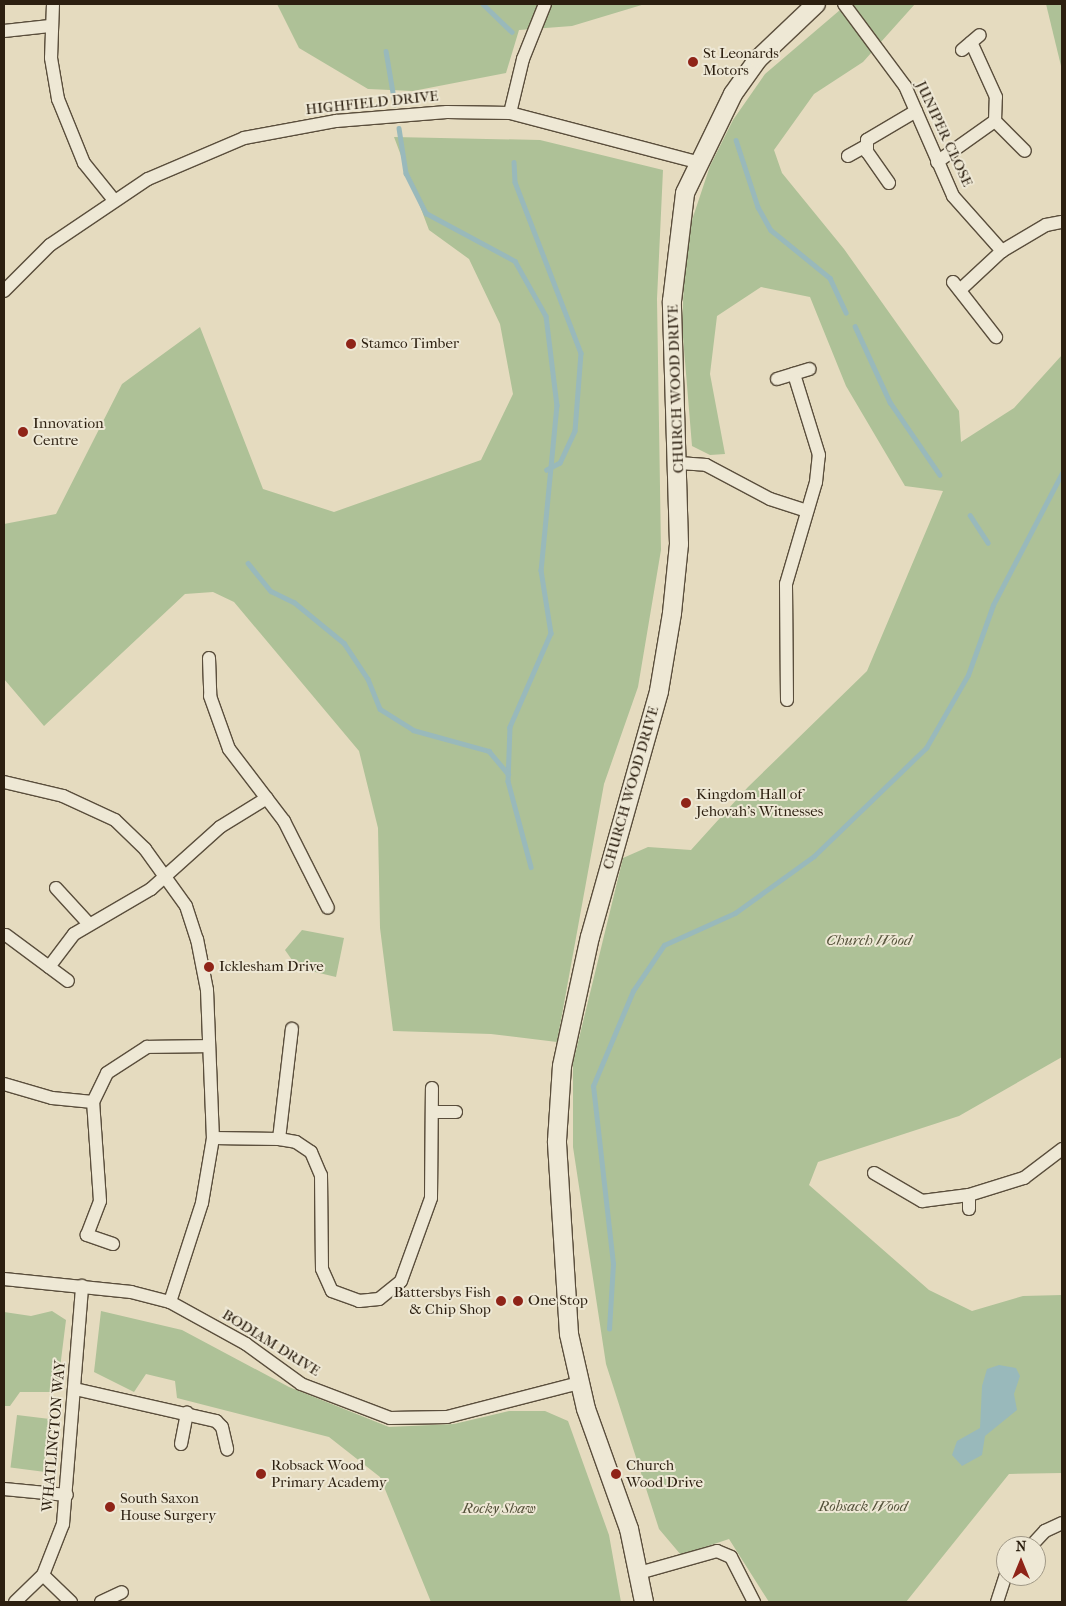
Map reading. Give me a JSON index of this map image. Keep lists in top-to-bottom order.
{
  "streets": {
    "street": [
      "HIGHFIELD DRIVE",
      "JUNIPER CLOSE",
      "CHURCH WOOD DRIVE",
      "BODIAM DRIVE",
      "WHATLINGTON WAY"
    ]
  },
  "crossings": [
    ["HIGHFIELD DRIVE", "CHURCH WOOD DRIVE"],
    ["CHURCH WOOD DRIVE", "BODIAM DRIVE"],
    ["BODIAM DRIVE", "WHATLINGTON WAY"]
  ],
  "parks": ["Church Wood", "Robsack Wood", "Rocky Shaw"],
  "places": [
    "St Leonards Motors",
    "Stamco Timber",
    "Innovation Centre",
    "Kingdom Hall of Jehovah's Witnesses",
    "Icklesham Drive",
    "Battersbys Fish & Chip Shop",
    "One Stop",
    "Robsack Wood Primary Academy",
    "Church Wood Drive",
    "South Saxon House Surgery"
  ],
  "north": "top"
}
